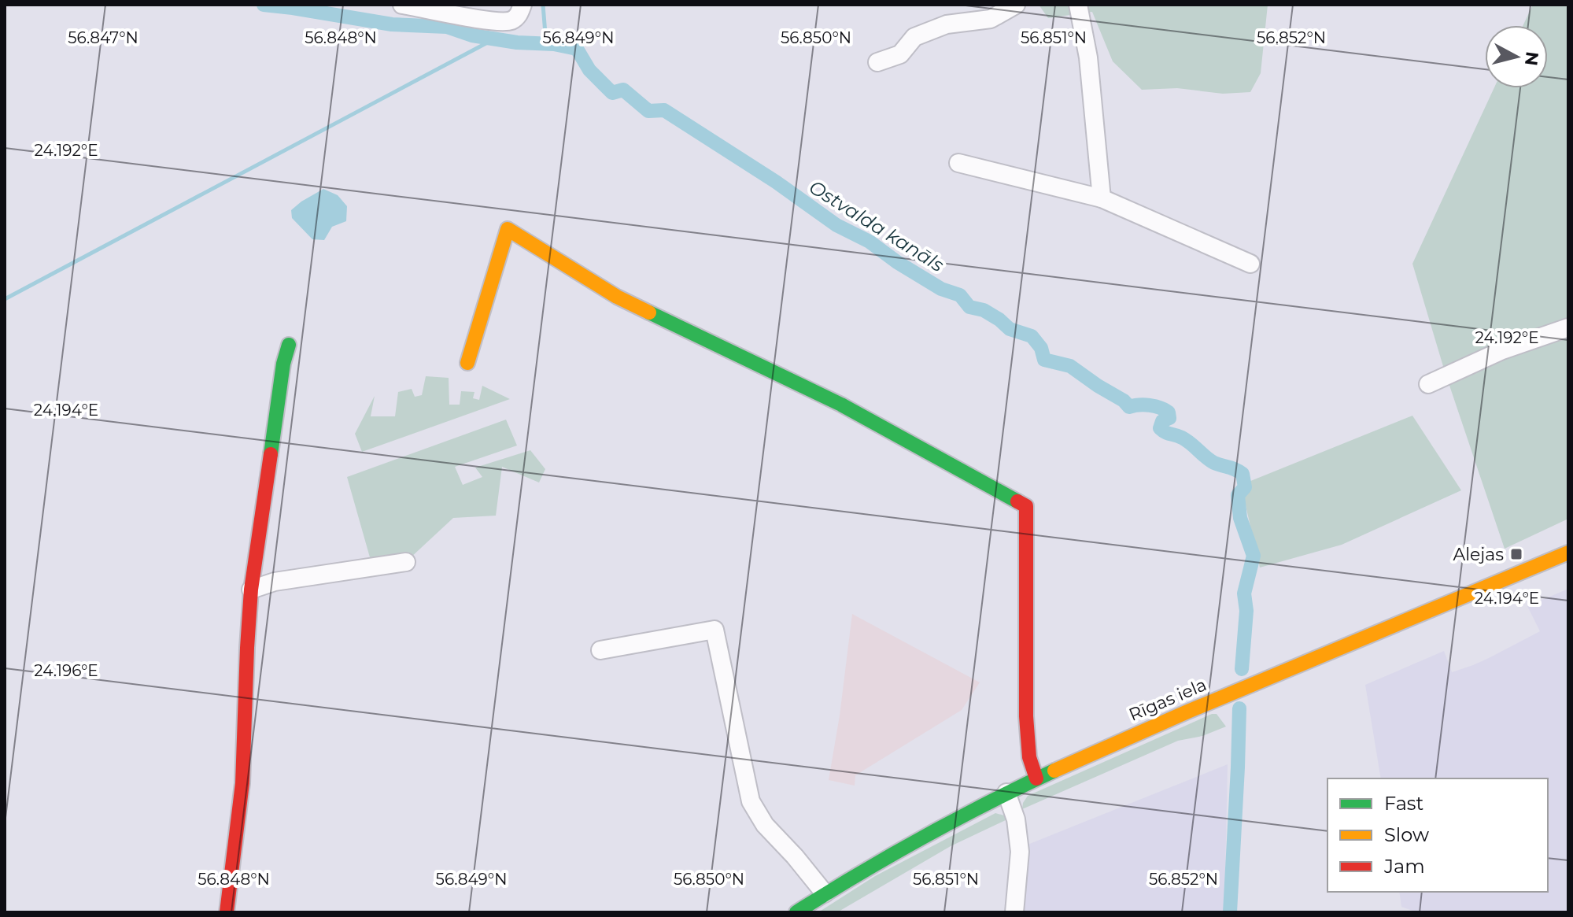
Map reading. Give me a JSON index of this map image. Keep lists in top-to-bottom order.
{
  "streets": {
    "street": ["Rīgas iela"]
  },
  "water": ["Ostvalda kanāls"],
  "places": {
    "transit": ["Alejas"]
  },
  "legend": ["Fast", "Slow", "Jam"],
  "north": "right",
  "coordinates": [
    "56.847°N",
    "56.848°N",
    "56.849°N",
    "56.850°N",
    "56.851°N",
    "56.852°N",
    "24.192°E",
    "24.194°E",
    "24.196°E"
  ]
}
